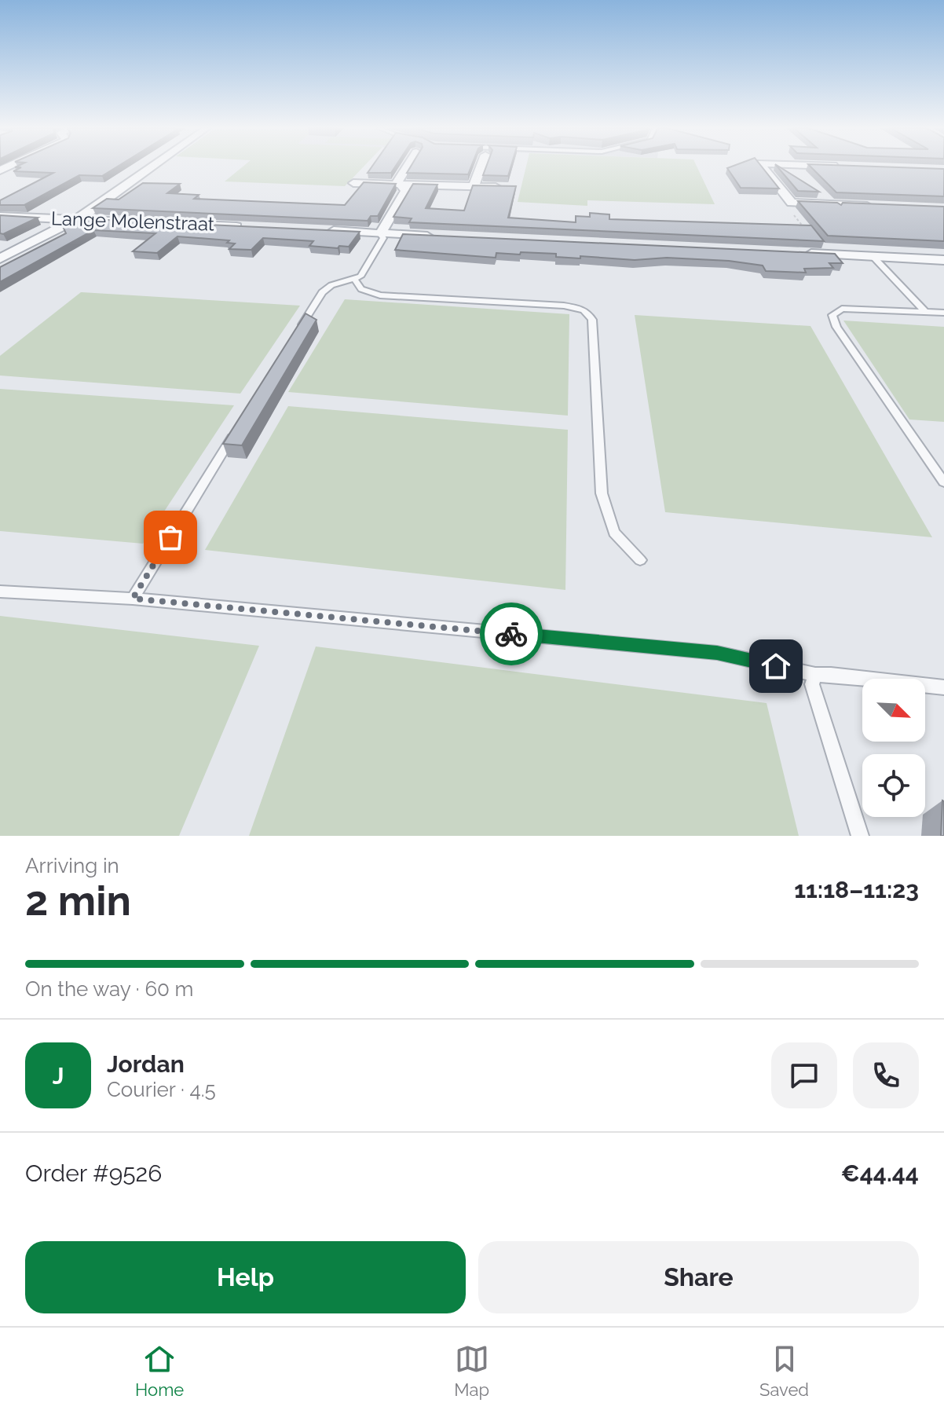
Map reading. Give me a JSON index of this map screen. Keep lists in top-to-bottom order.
{
  "streets": {
    "street": ["Lange Molenstraat"]
  },
  "north": "bottom right",
  "page": {
    "heading": ["2 min", "Arriving in", "11:18–11:23"],
    "panel": [
      "Jordan",
      "Courier · 4.5",
      "Order #9526",
      "€44.44"
    ],
    "bar": "On the way · 60 m",
    "round": "J",
    "buttons": ["Help", "Share"],
    "tabs": ["Home", "Map", "Saved"]
  }
}
